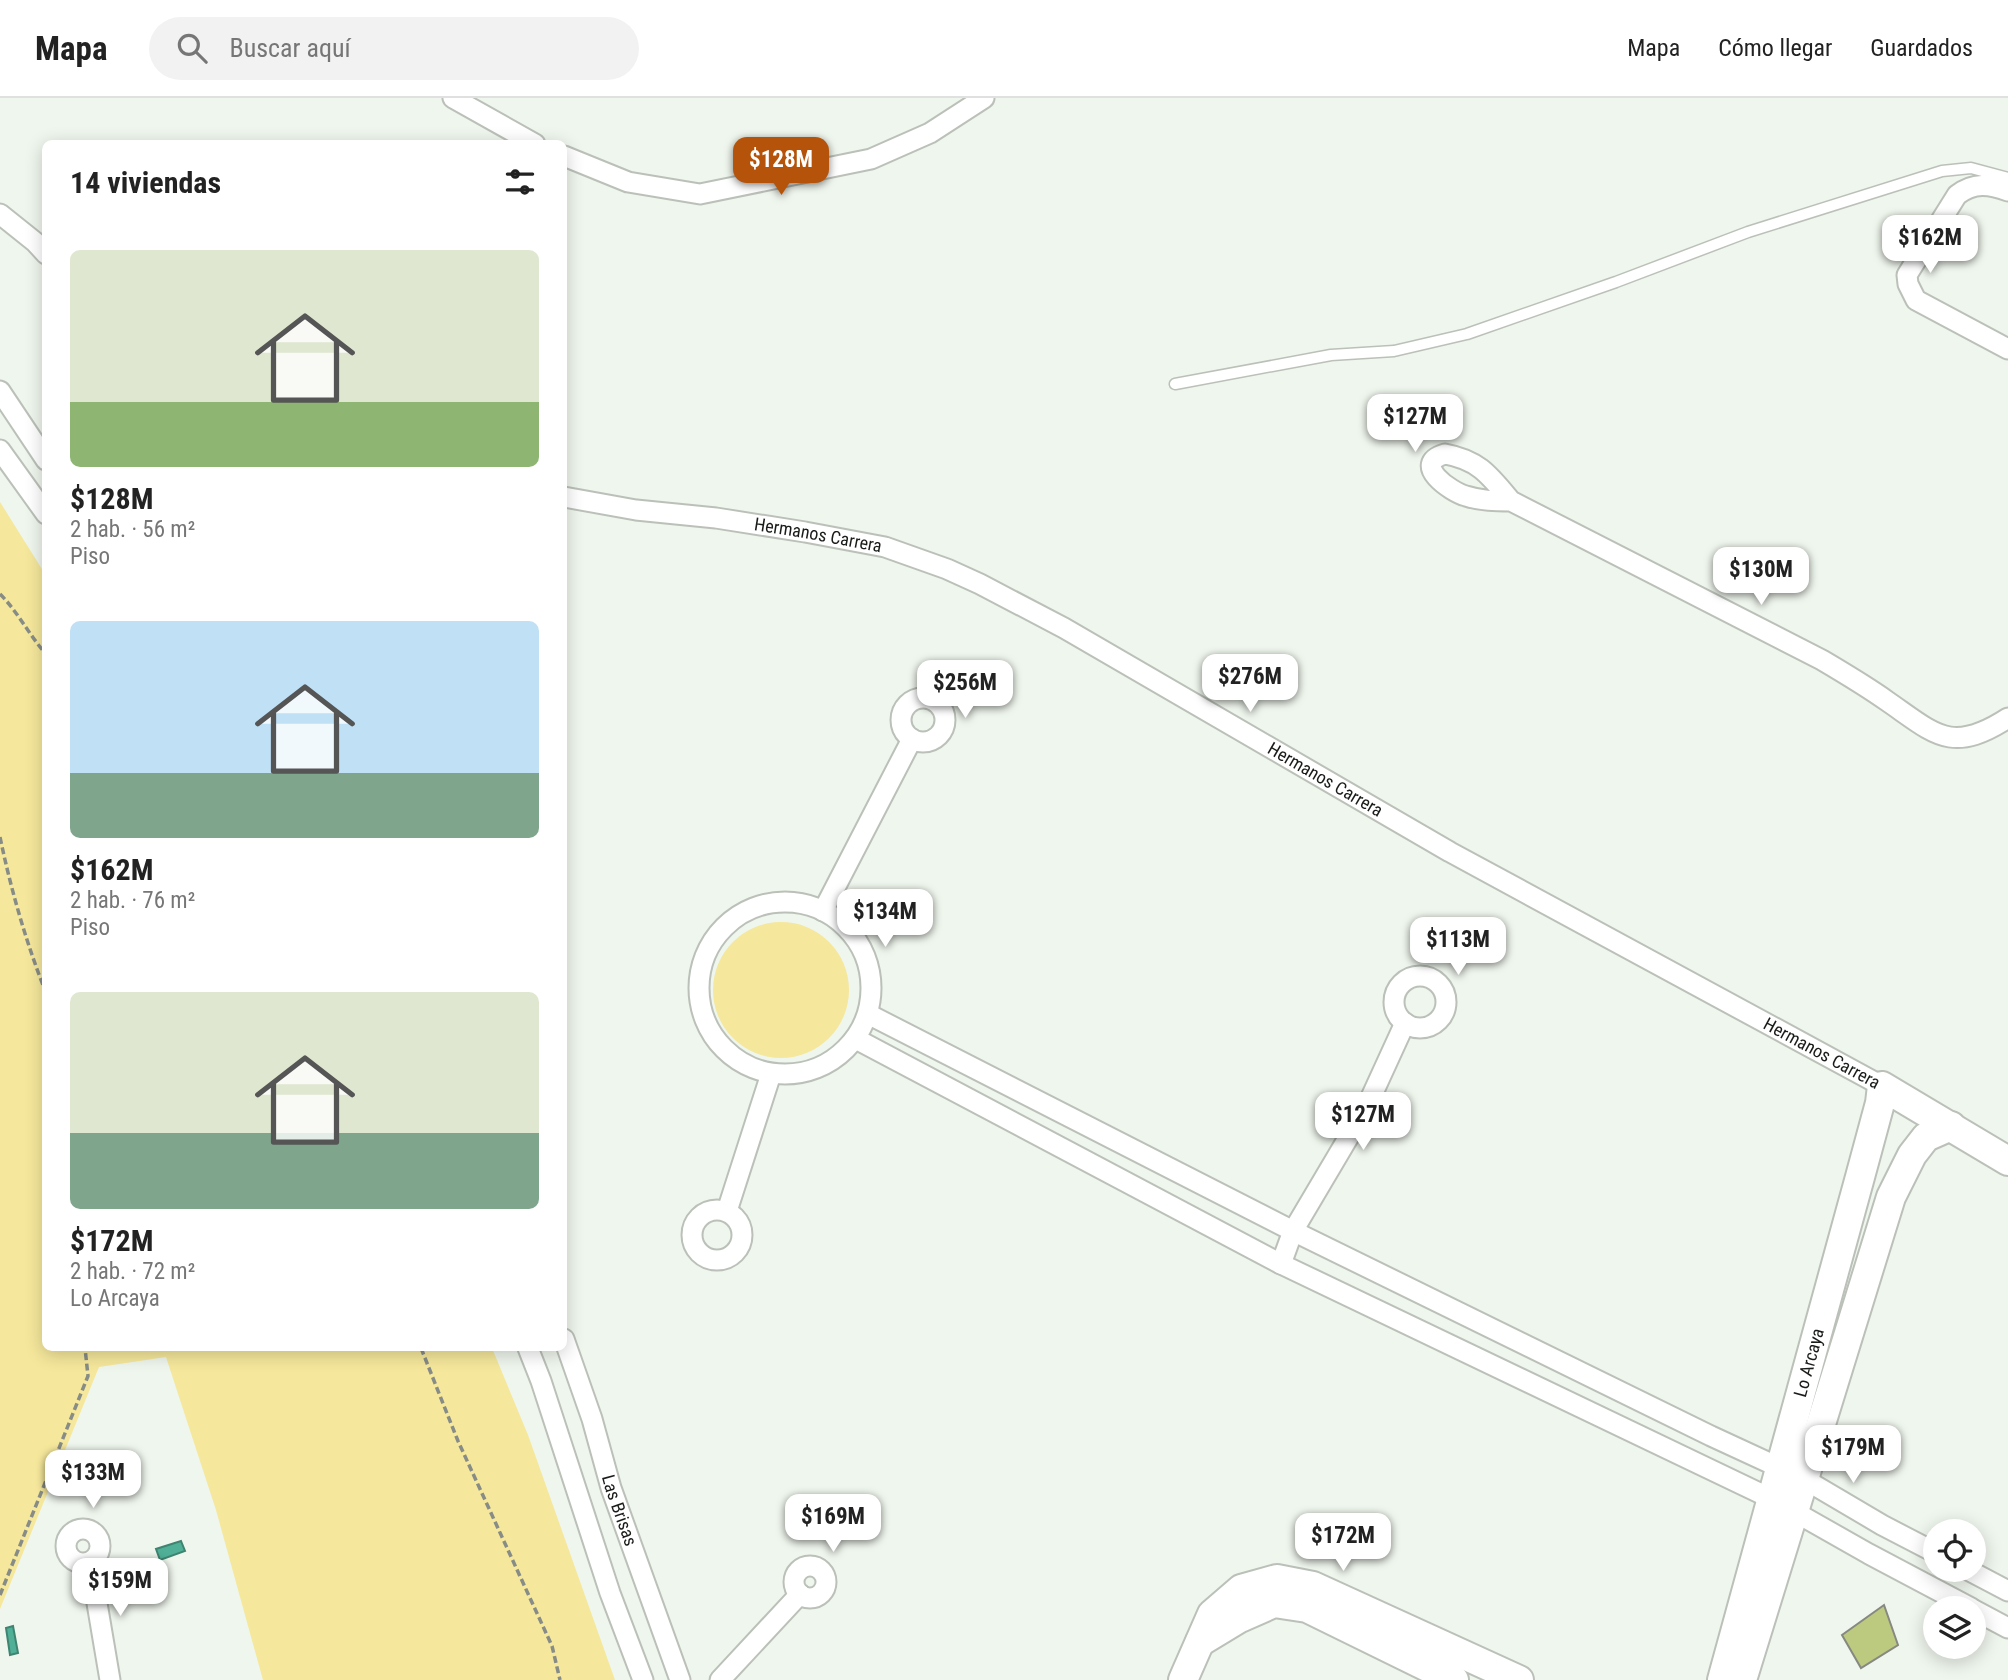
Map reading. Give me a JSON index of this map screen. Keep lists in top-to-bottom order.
{
  "streets": {
    "street": ["Hermanos Carrera", "Lo Arcaya", "Las Brisas"]
  },
  "crossings": [
    ["Hermanos Carrera", "Lo Arcaya"]
  ],
  "page": {
    "header": "Mapa",
    "search": "Buscar aquí",
    "nav": ["Mapa", "Cómo llegar", "Guardados"],
    "price": [
      "$128M",
      "$162M",
      "$127M",
      "$130M",
      "$276M",
      "$256M",
      "$134M",
      "$113M",
      "$127M",
      "$179M",
      "$133M",
      "$169M",
      "$172M",
      "$159M"
    ],
    "heading": "14 viviendas",
    "list": [
      {
        "name": "$128M",
        "note": "2 hab. · 56 m² · Piso"
      },
      {
        "name": "$162M",
        "note": "2 hab. · 76 m² · Piso"
      },
      {
        "name": "$172M",
        "note": "2 hab. · 72 m² · Lo Arcaya"
      }
    ]
  }
}
